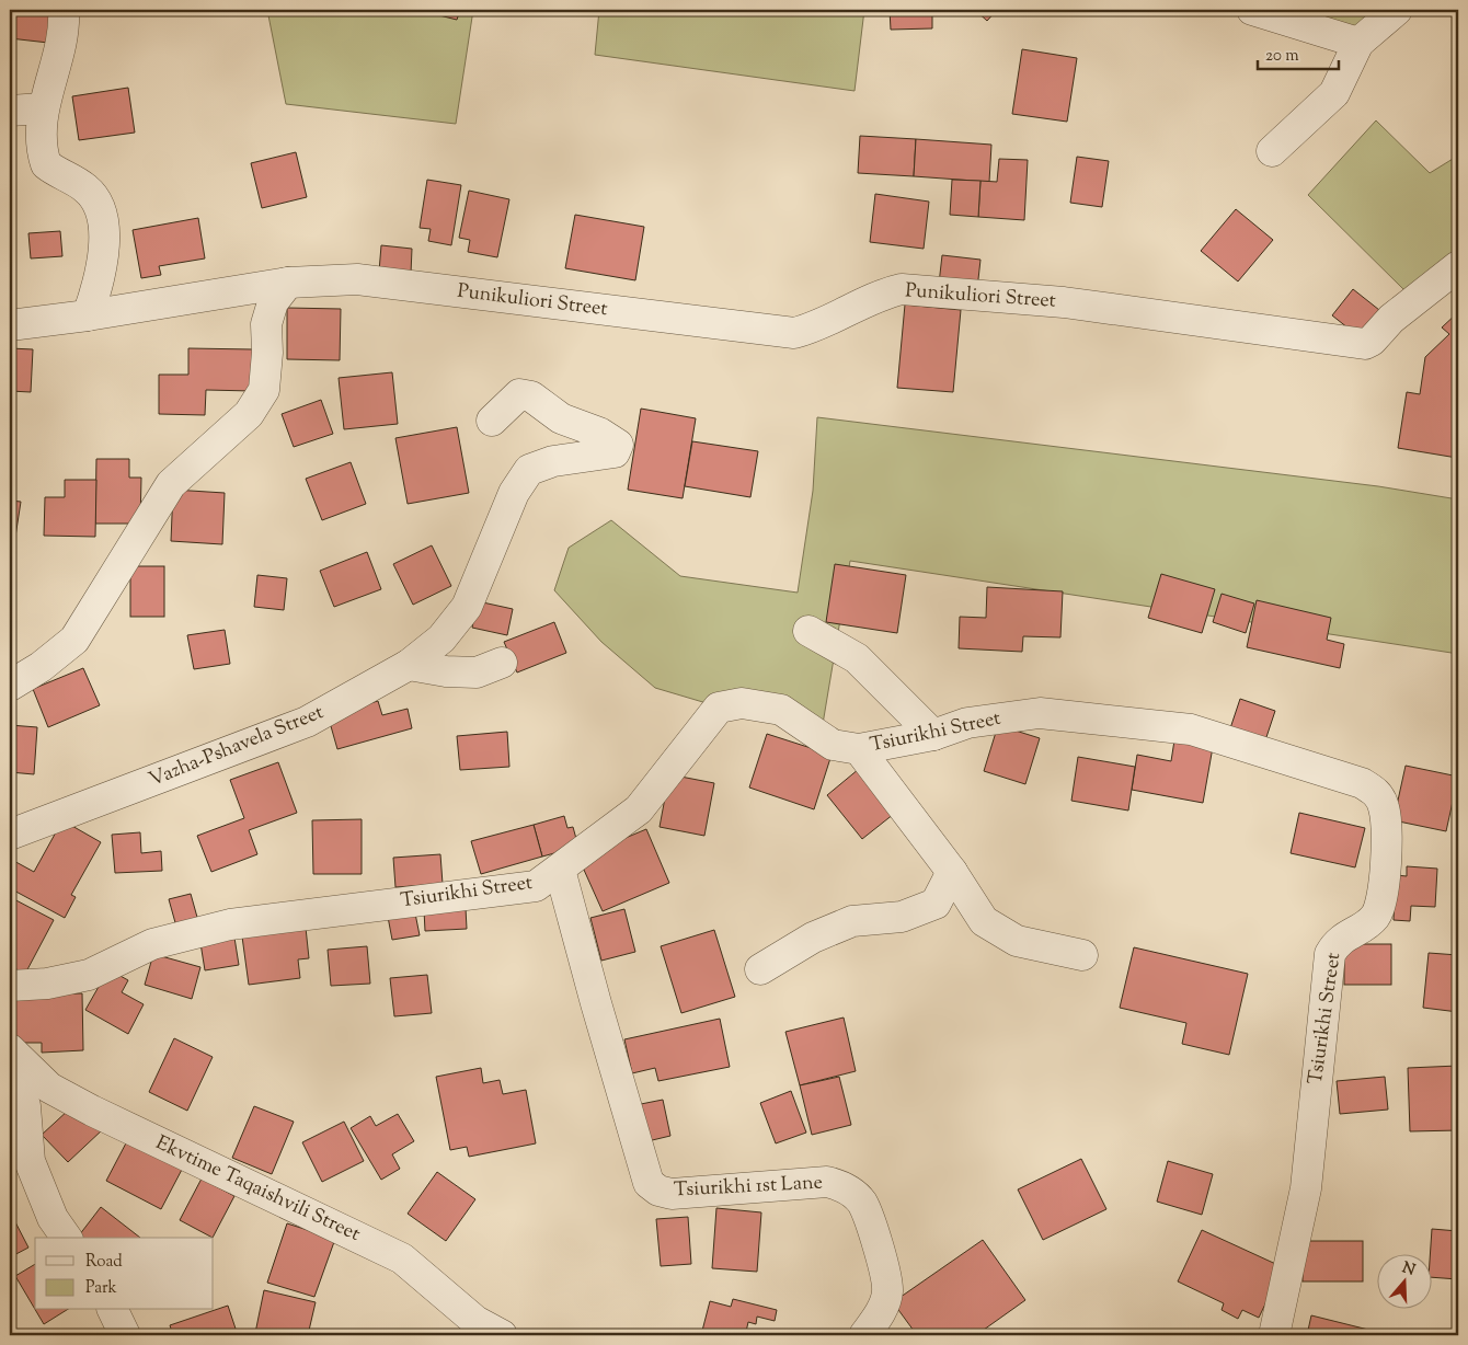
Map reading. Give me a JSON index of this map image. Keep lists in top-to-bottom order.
{
  "streets": {
    "street": [
      "Punikuliori Street",
      "Tsiurikhi Street",
      "Vazha-Pshavela Street",
      "Tsiurikhi 1st Lane",
      "Ekvtime Taqaishvili Street"
    ]
  },
  "crossings": [
    ["Tsiurikhi Street", "Tsiurikhi 1st Lane"]
  ],
  "legend": ["Road", "Park"],
  "scale_bar": "20 m",
  "north": "top"
}
